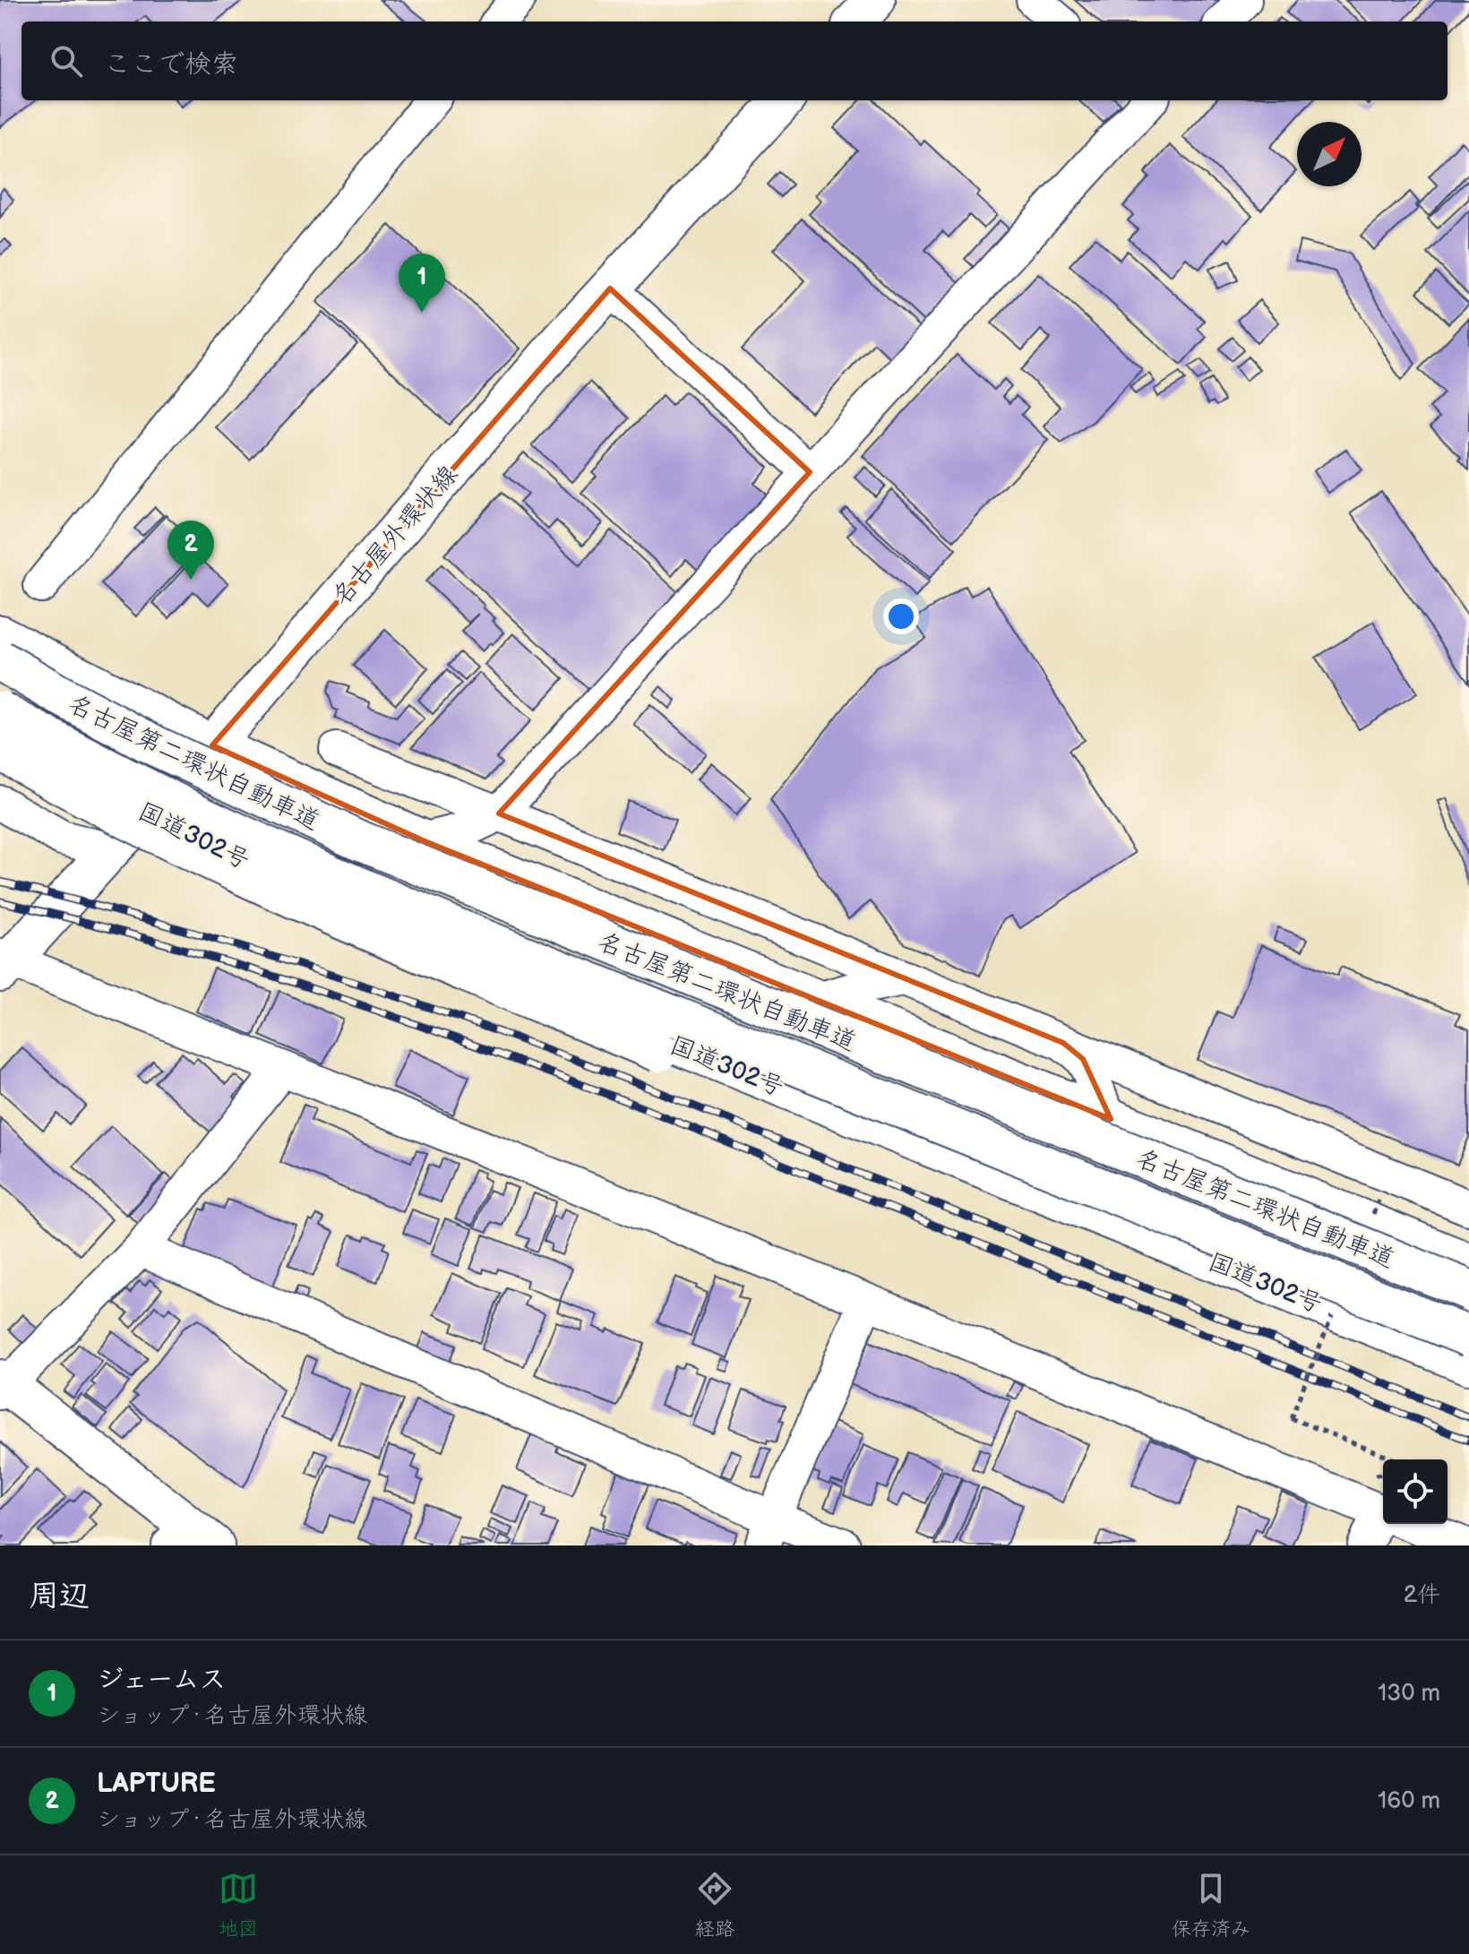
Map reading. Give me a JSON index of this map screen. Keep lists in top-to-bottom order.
{
  "streets": {
    "main road": ["名古屋外環状線", "名古屋第二環状自動車道", "国道302号"]
  },
  "crossings": [
    ["名古屋外環状線", "国道302号"]
  ],
  "north": "top right",
  "page": {
    "search": "ここで検索",
    "pins": ["1", "2"],
    "heading": ["周辺", "2件"],
    "list": [
      {
        "mark": "1",
        "name": "ジェームス",
        "note": "ショップ · 名古屋外環状線",
        "value": "130 m"
      },
      {
        "mark": "2",
        "name": "LAPTURE",
        "note": "ショップ · 名古屋外環状線",
        "value": "160 m"
      }
    ],
    "nav": ["地図", "経路", "保存済み"]
  }
}
